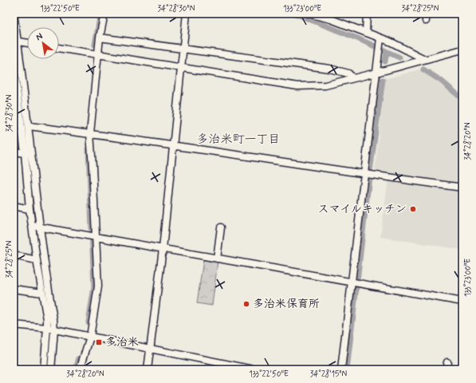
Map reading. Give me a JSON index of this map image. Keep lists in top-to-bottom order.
{
  "districts": ["多治米町一丁目"],
  "places": {
    "other": ["スマイルキッチン", "多治米保育所"],
    "transit": ["多治米"]
  },
  "north": "top left",
  "coordinates": [
    "133°22'50\"E",
    "34°28'30\"N",
    "133°23'00\"E",
    "34°28'25\"N",
    "34°28'20\"N",
    "34°28'15\"N"
  ]
}
